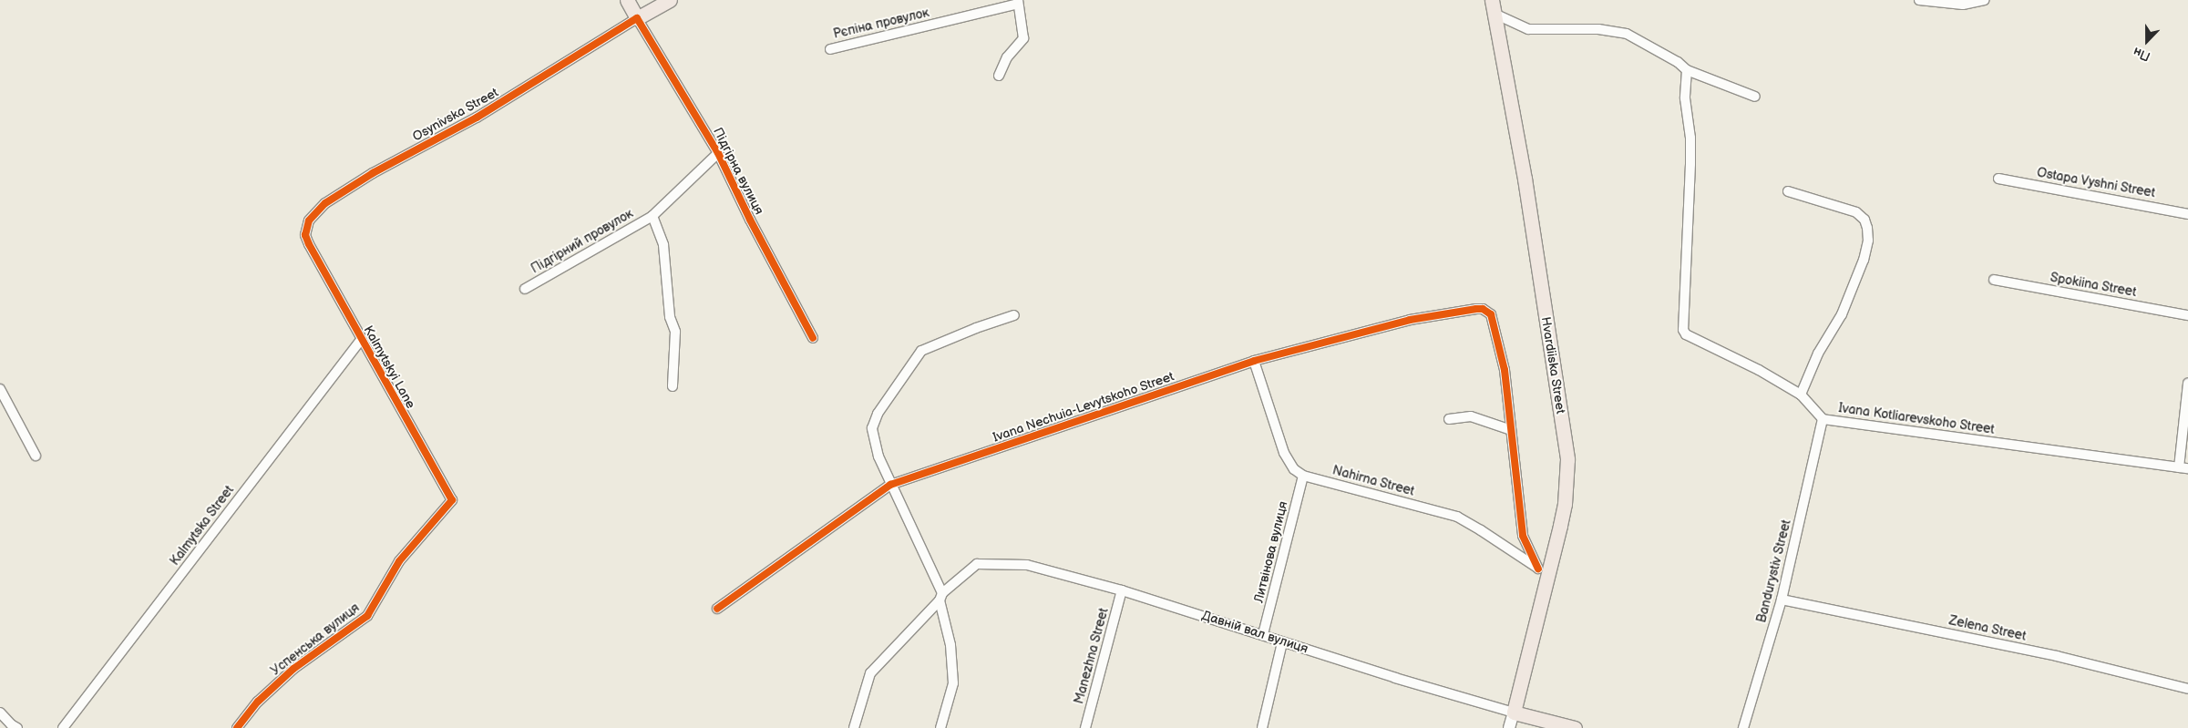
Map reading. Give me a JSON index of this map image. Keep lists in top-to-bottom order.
{
  "streets": {
    "main road": ["Підгірна вулиця", "Hvardiiska Street", "Давній вал вулиця"],
    "street": [
      "Рєпіна провулок",
      "Osynivska Street",
      "Ostapa Vyshni Street",
      "Підгірний провулок",
      "Spokiina Street",
      "Kalmytskyi Lane",
      "Ivana Nechuia-Levytskoho Street",
      "Ivana Kotliarevskoho Street",
      "Nahirna Street",
      "Kalmytska Street",
      "Литвінова вулиця",
      "Bandurystiv Street",
      "Zelena Street",
      "Успенська вулиця",
      "Manezhna Street"
    ]
  },
  "crossings": [
    ["Osynivska Street", "Підгірна вулиця"],
    ["Osynivska Street", "Kalmytskyi Lane"],
    ["Підгірна вулиця", "Підгірний провулок"],
    ["Hvardiiska Street", "Nahirna Street"],
    ["Hvardiiska Street", "Давній вал вулиця"],
    ["Kalmytskyi Lane", "Kalmytska Street"],
    ["Kalmytskyi Lane", "Успенська вулиця"],
    ["Ivana Kotliarevskoho Street", "Bandurystiv Street"],
    ["Nahirna Street", "Литвінова вулиця"],
    ["Литвінова вулиця", "Давній вал вулиця"],
    ["Bandurystiv Street", "Zelena Street"],
    ["Давній вал вулиця", "Manezhna Street"]
  ],
  "north": "bottom"
}
